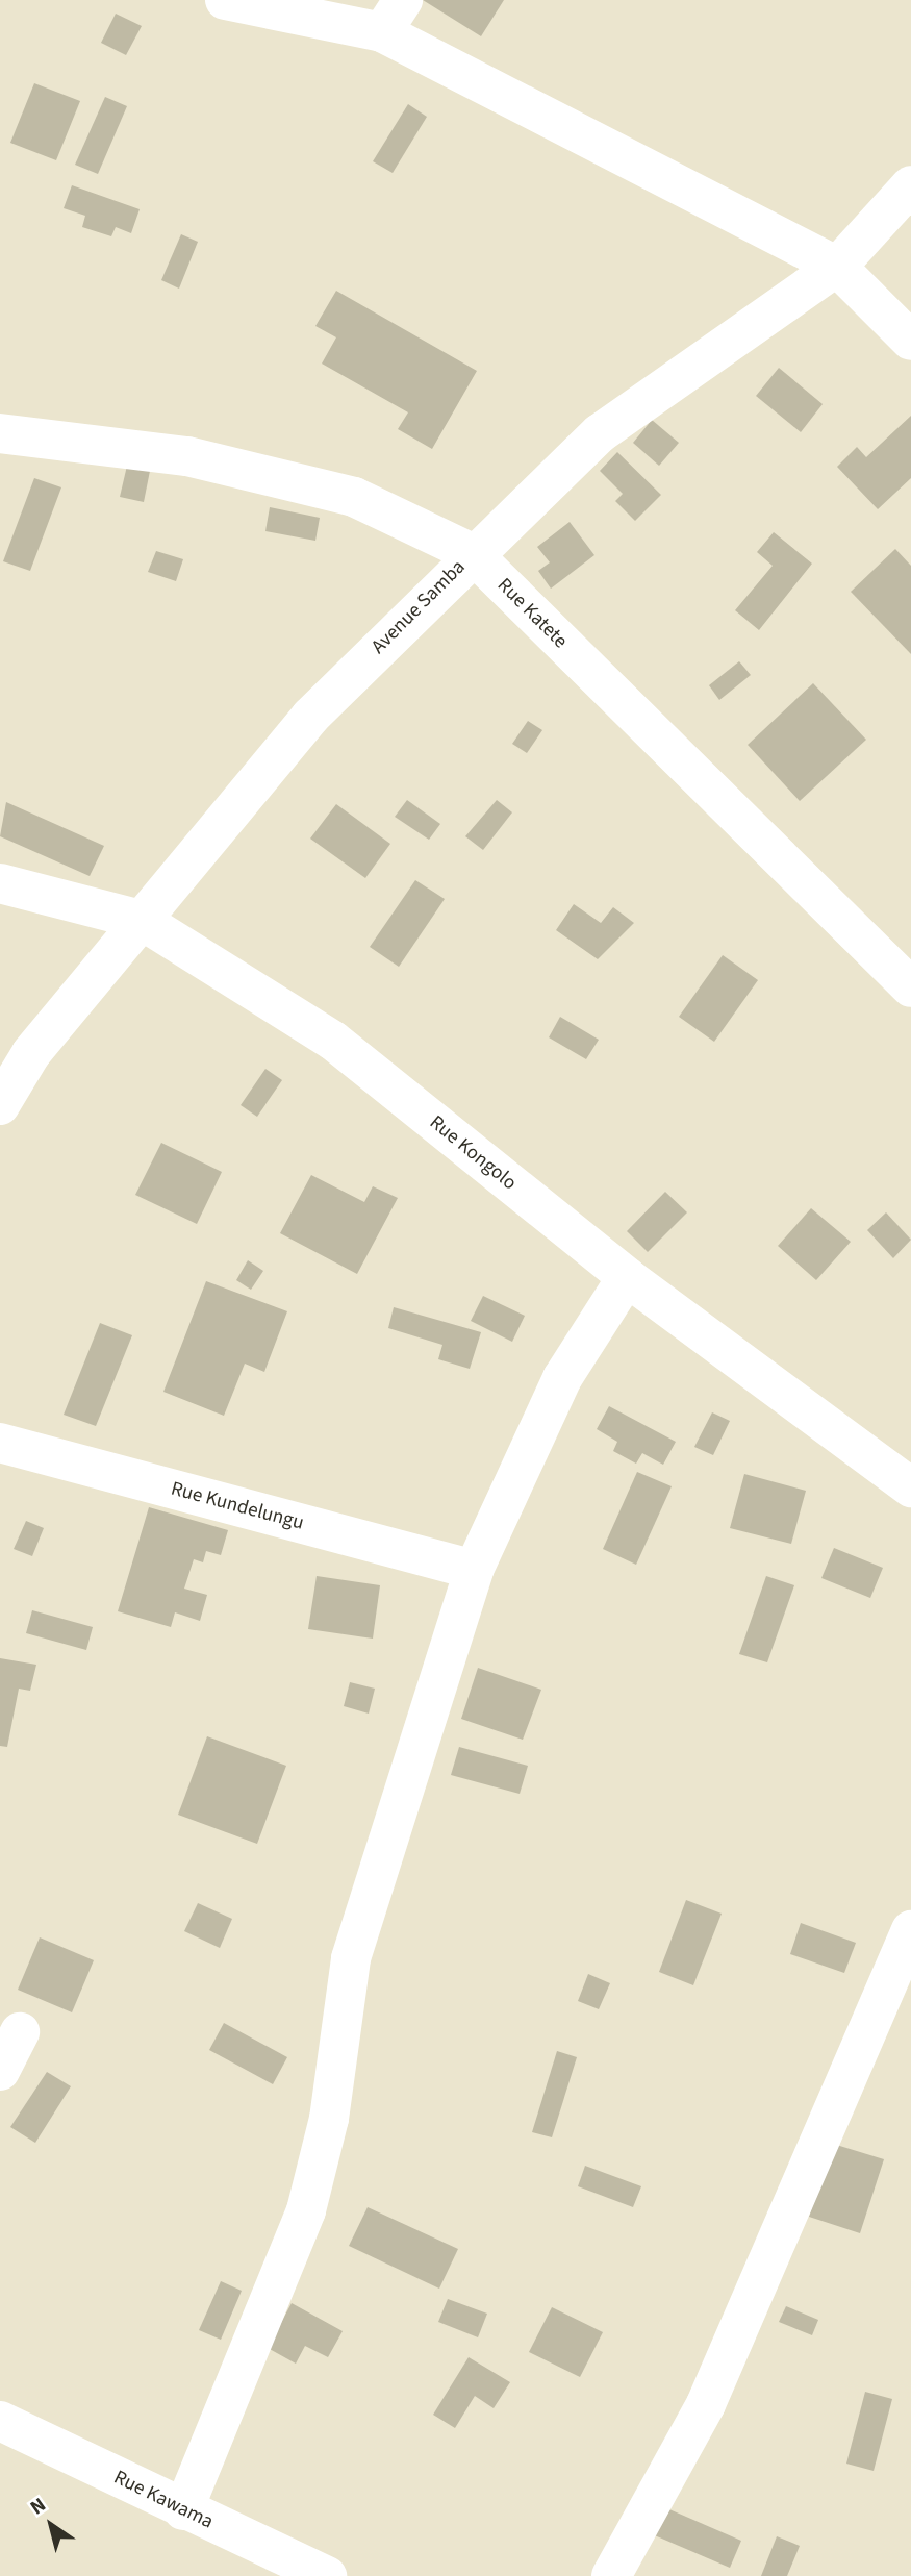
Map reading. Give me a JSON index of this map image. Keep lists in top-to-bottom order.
{
  "streets": {
    "street": [
      "Avenue Samba",
      "Rue Katete",
      "Rue Kongolo",
      "Rue Kundelungu",
      "Rue Kawama"
    ]
  },
  "crossings": [
    ["Avenue Samba", "Rue Katete"],
    ["Avenue Samba", "Rue Kongolo"]
  ],
  "north": "top left"
}
